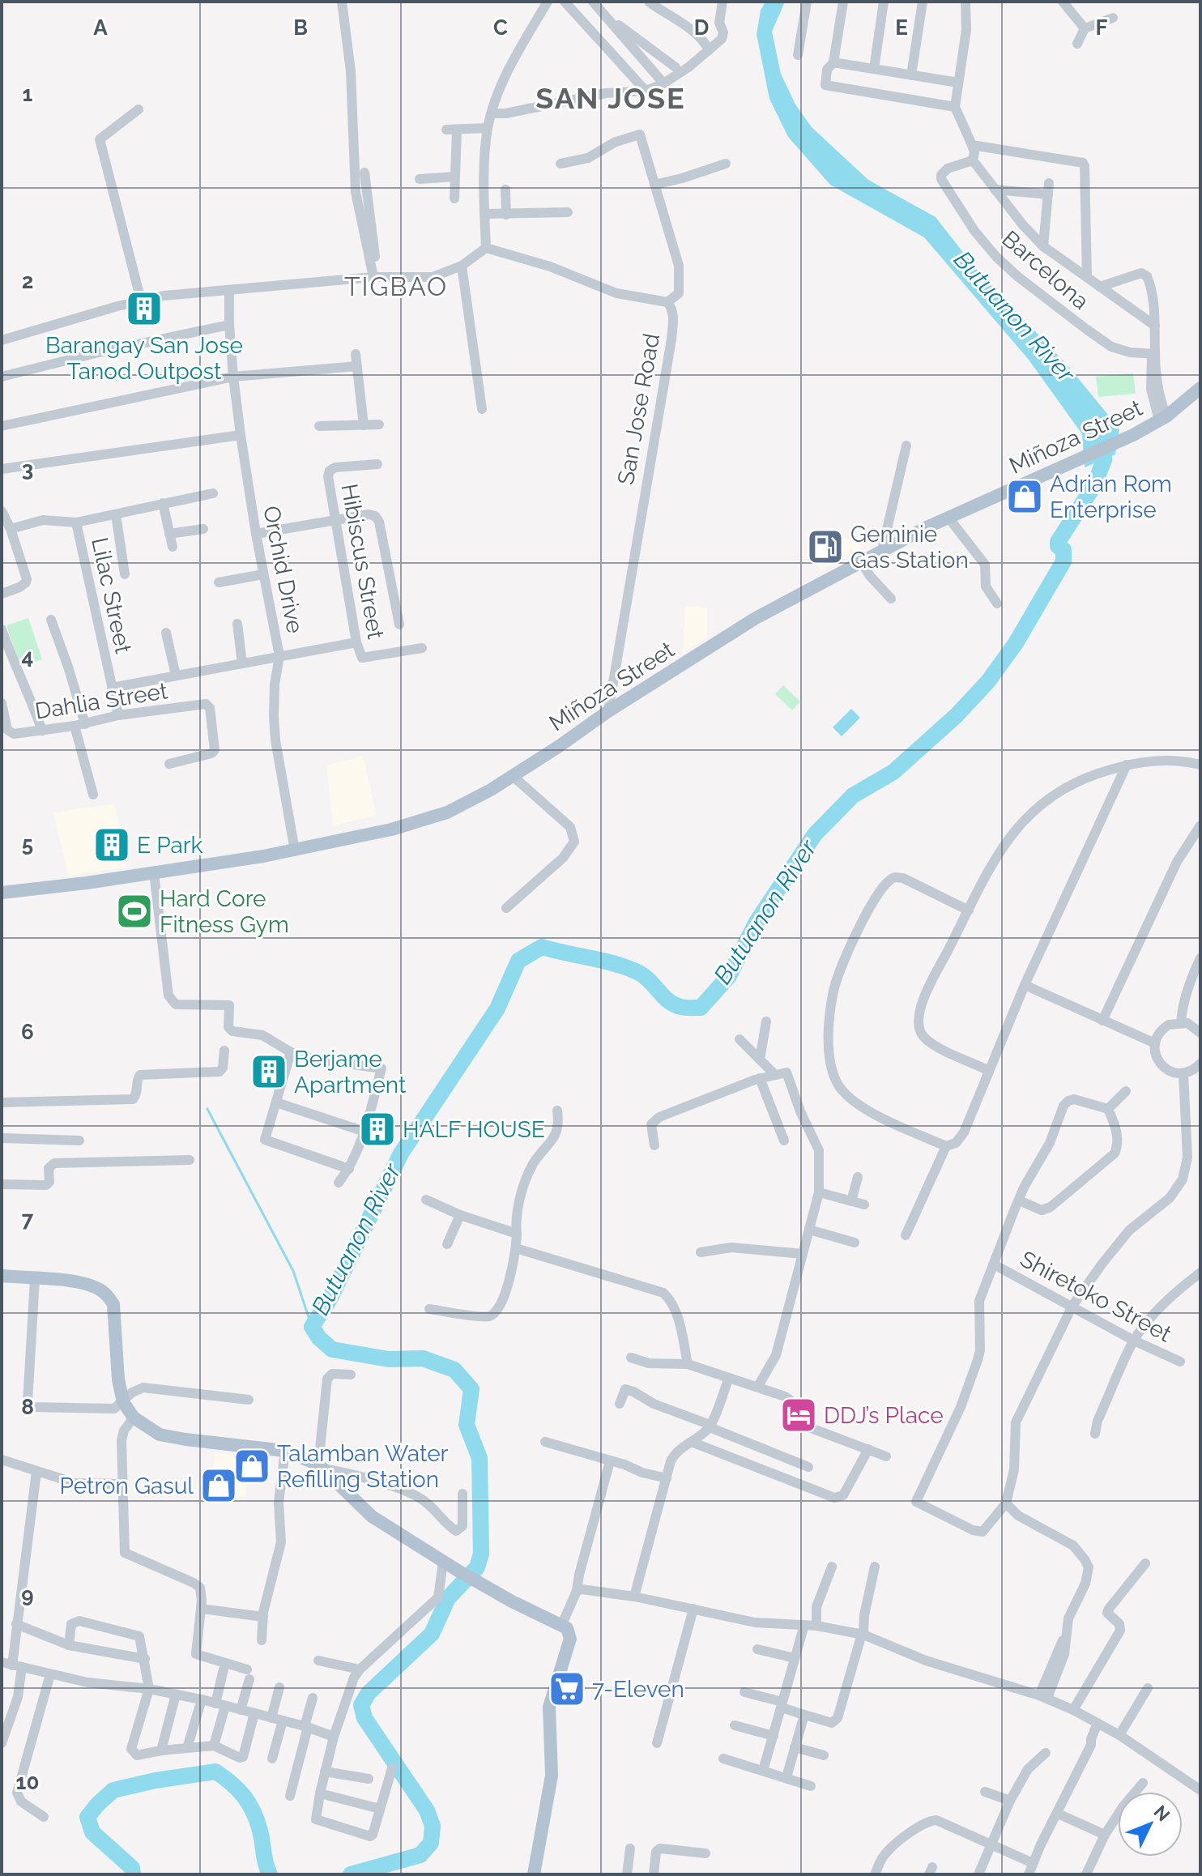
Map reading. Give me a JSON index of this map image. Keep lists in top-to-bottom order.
{
  "streets": {
    "main road": ["Miñoza Street"],
    "street": [
      "Barcelona",
      "San Jose Road",
      "Hibiscus Street",
      "Orchid Drive",
      "Lilac Street",
      "Dahlia Street",
      "Shiretoko Street"
    ]
  },
  "crossings": [
    ["San Jose Road", "Miñoza Street"],
    ["Miñoza Street", "Orchid Drive"],
    ["Lilac Street", "Dahlia Street"]
  ],
  "districts": ["SAN JOSE", "TIGBAO"],
  "water": ["Butuanon River"],
  "places": {
    "building": [
      "Barangay San Jose Tanod Outpost",
      "E Park",
      "Berjame Apartment",
      "HALF HOUSE"
    ],
    "shop": ["Adrian Rom Enterprise", "Talamban Water Refilling Station", "Petron Gasul"],
    "fuel station": ["Geminie Gas Station"],
    "sports": ["Hard Core Fitness Gym"],
    "hotel": ["DDJ’s Place"],
    "supermarket": ["7-Eleven"]
  },
  "north": "top right",
  "grid": {
    "columns": [
      "A",
      "B",
      "C",
      "D",
      "E",
      "F"
    ],
    "rows": [
      "1",
      "2",
      "3",
      "4",
      "5",
      "6",
      "7",
      "8",
      "9",
      "10"
    ]
  }
}
